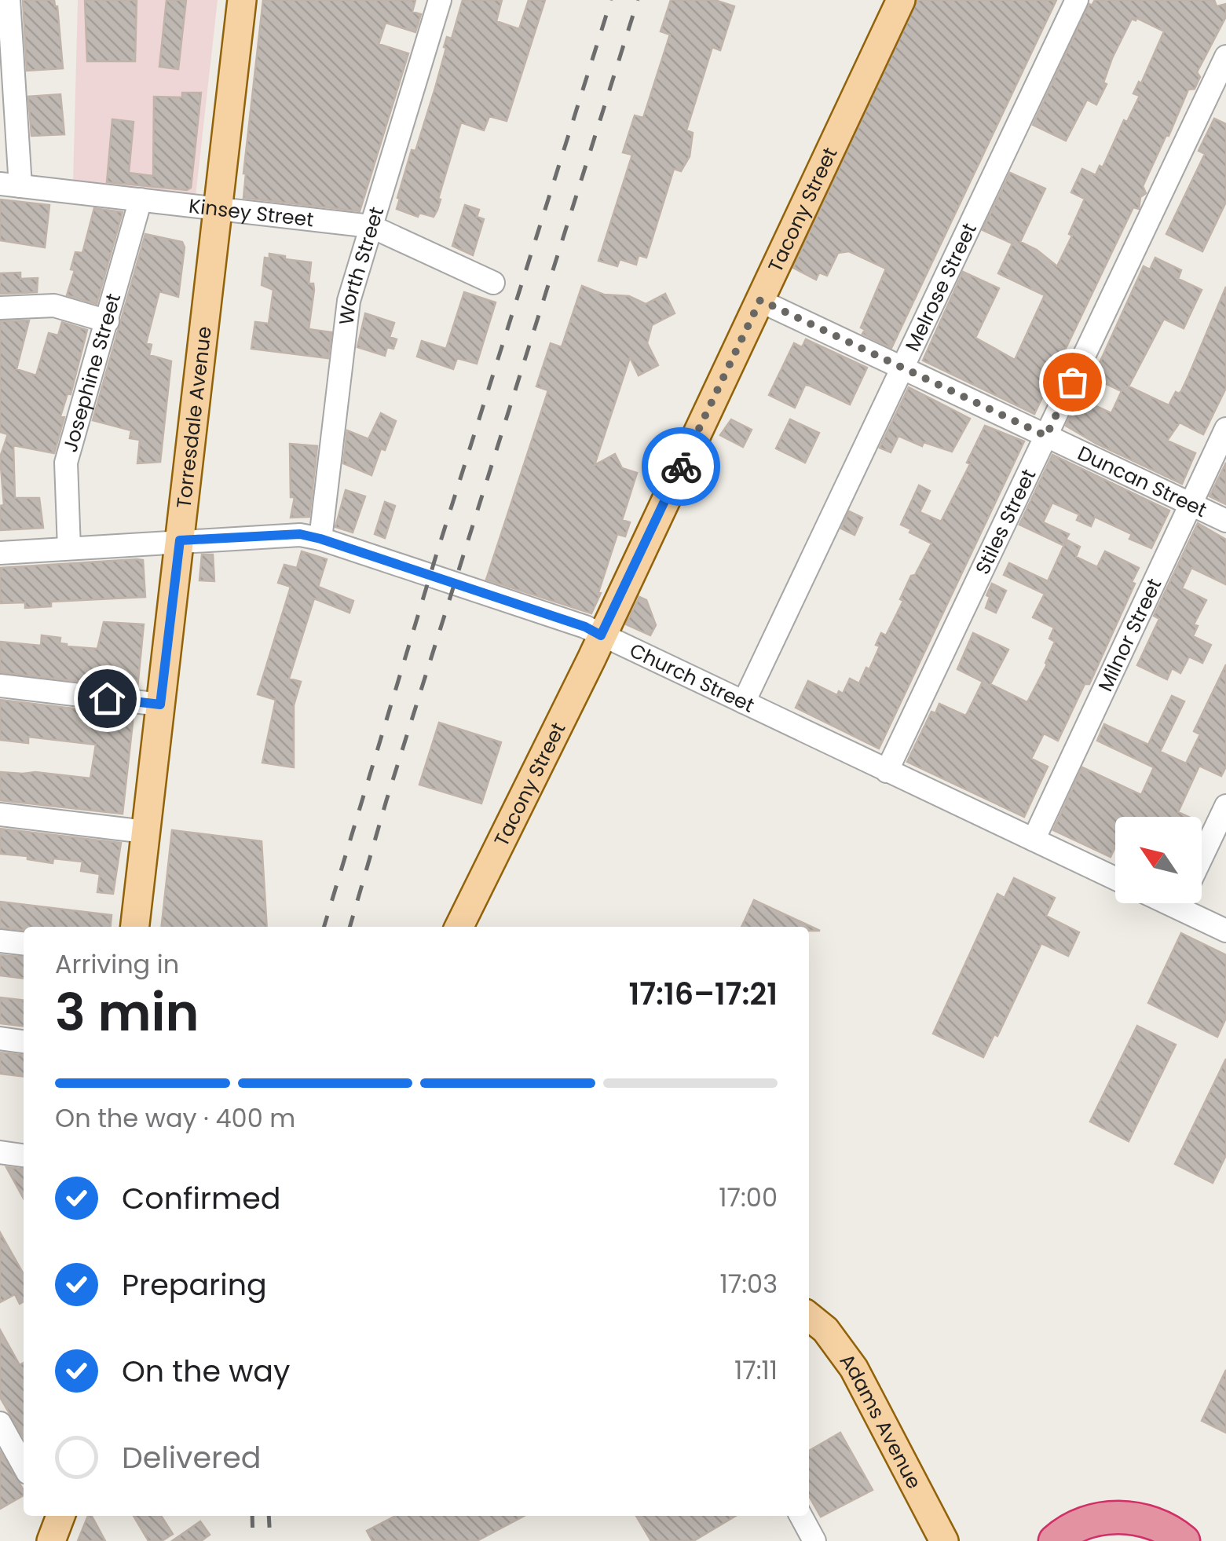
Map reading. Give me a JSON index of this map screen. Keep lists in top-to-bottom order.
{
  "streets": {
    "main road": ["Tacony Street", "Torresdale Avenue", "Adams Avenue"],
    "street": [
      "Kinsey Street",
      "Worth Street",
      "Melrose Street",
      "Josephine Street",
      "Duncan Street",
      "Stiles Street",
      "Milnor Street",
      "Church Street"
    ]
  },
  "crossings": [
    ["Tacony Street", "Duncan Street"],
    ["Tacony Street", "Church Street"],
    ["Kinsey Street", "Worth Street"],
    ["Kinsey Street", "Josephine Street"],
    ["Kinsey Street", "Torresdale Avenue"],
    ["Worth Street", "Church Street"],
    ["Melrose Street", "Duncan Street"],
    ["Melrose Street", "Church Street"],
    ["Josephine Street", "Church Street"],
    ["Torresdale Avenue", "Church Street"],
    ["Duncan Street", "Stiles Street"],
    ["Duncan Street", "Milnor Street"],
    ["Stiles Street", "Church Street"],
    ["Milnor Street", "Church Street"]
  ],
  "north": "top left",
  "page": {
    "heading": ["3 min", "Arriving in", "17:16–17:21"],
    "bar": "On the way · 400 m",
    "list": [
      ["Confirmed", "17:00"],
      ["Preparing", "17:03"],
      ["On the way", "17:11"],
      "Delivered"
    ]
  }
}
